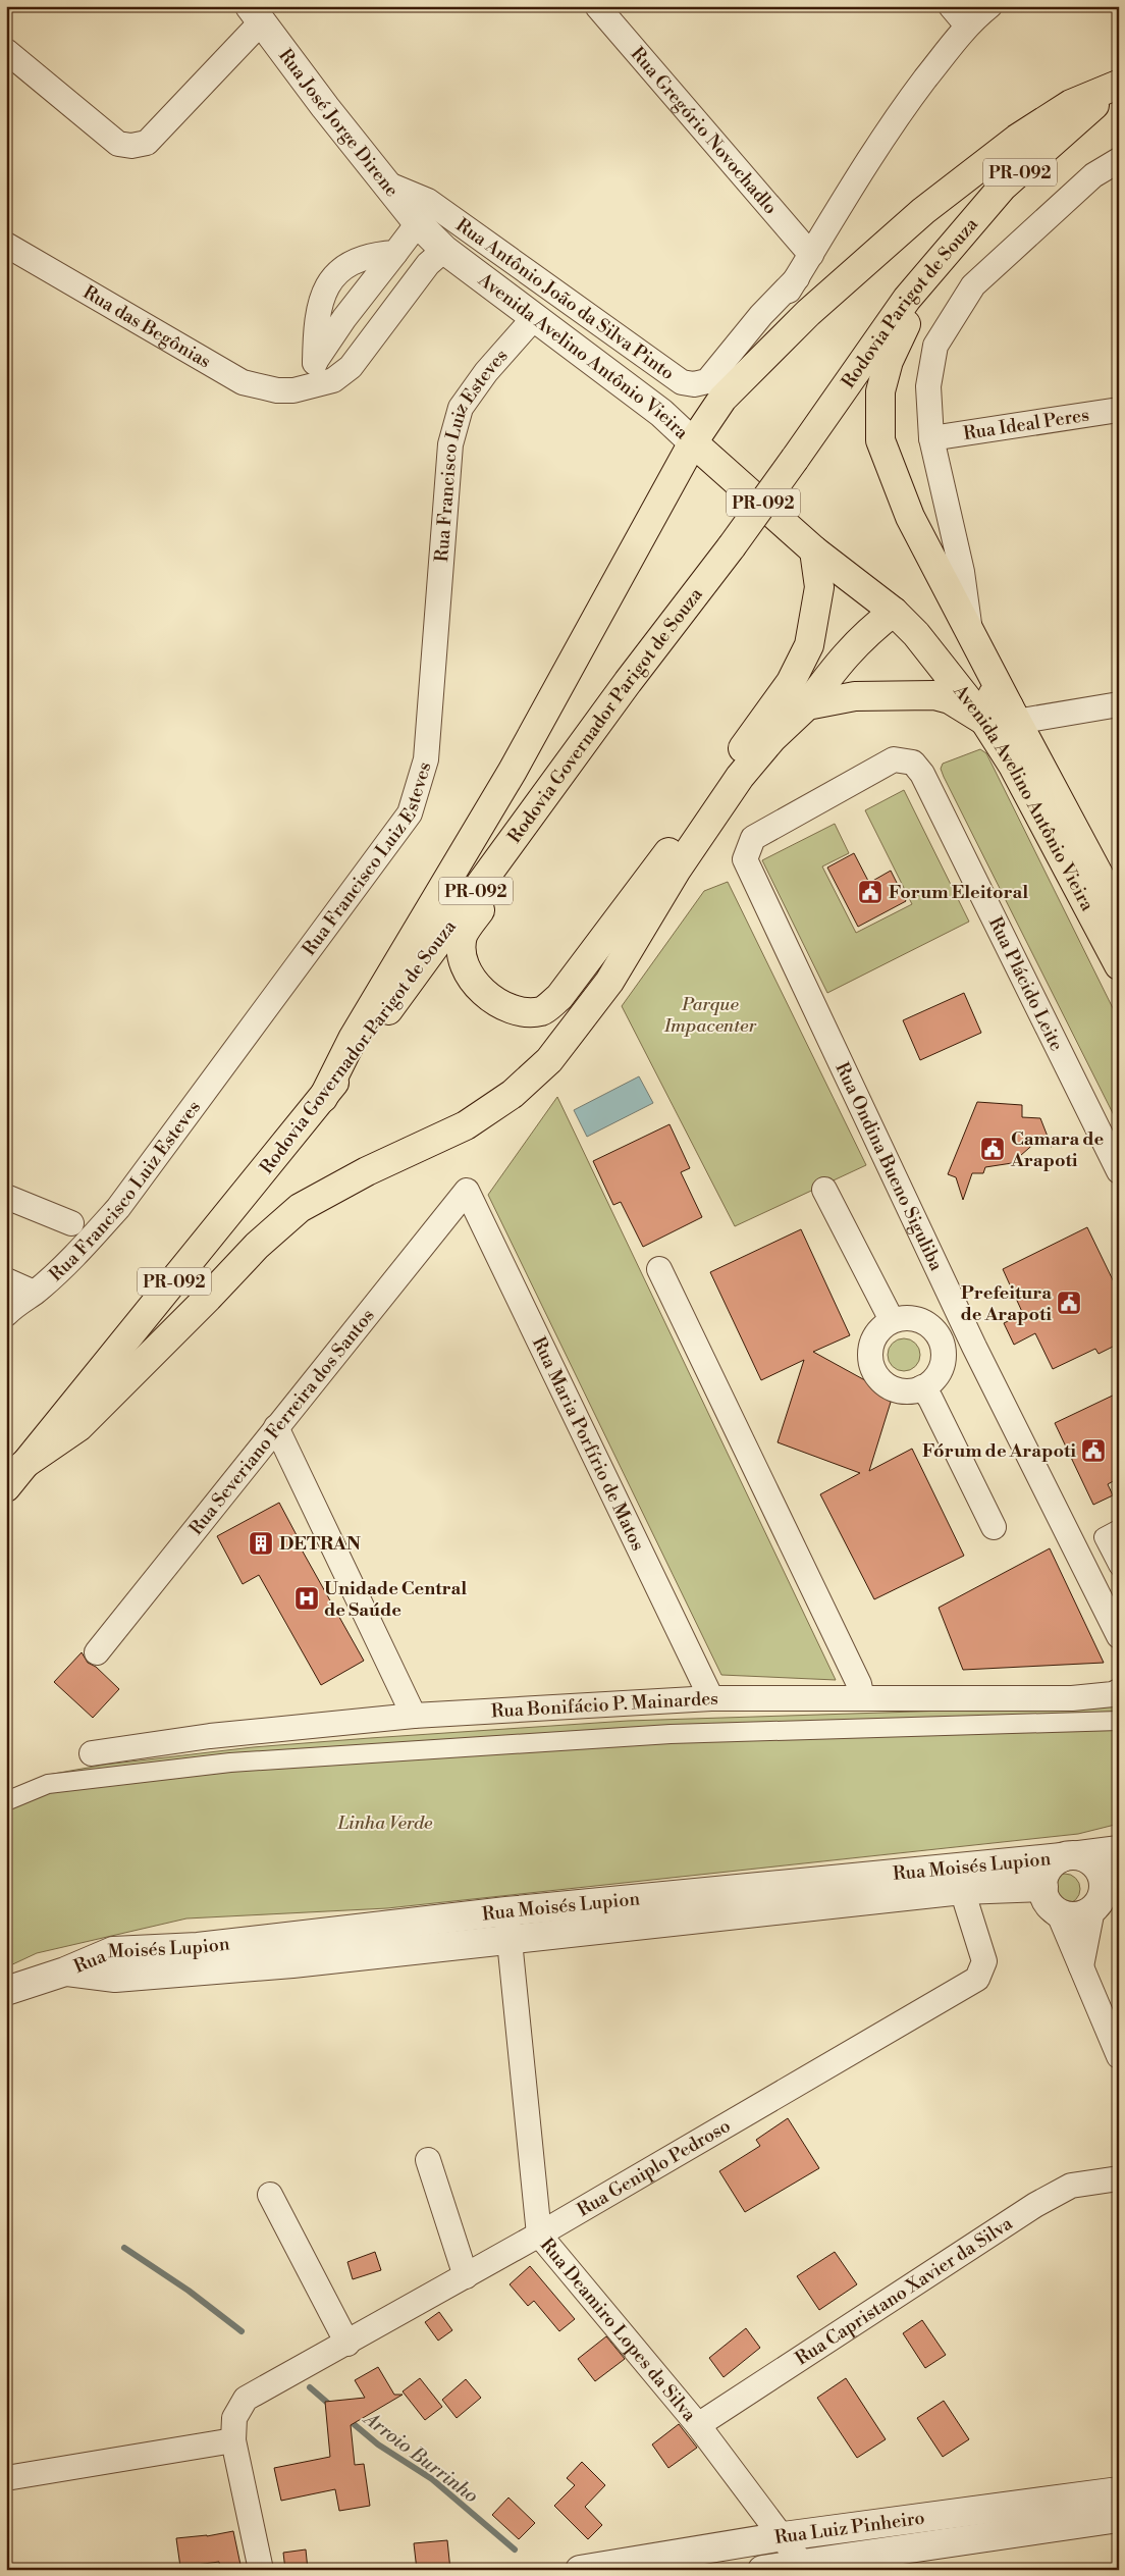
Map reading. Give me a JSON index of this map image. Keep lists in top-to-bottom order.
{
  "streets": {
    "main road": [
      "PR-092",
      "Rodovia Parigot de Souza",
      "Avenida Avelino Antônio Vieira",
      "Rodovia Governador Parigot de Souza"
    ],
    "street": [
      "Rua José Jorge Direne",
      "Rua Gregório Novochadlo",
      "Rua Antônio João da Silva Pinto",
      "Rua das Begônias",
      "Rua Ideal Peres",
      "Rua Francisco Luiz Esteves",
      "Rua Plácido Leite",
      "Rua Ondina Bueno Siguliba",
      "Rua Severiano Ferreira dos Santos",
      "Rua Maria Porfírio de Matos",
      "Rua Bonifácio P. Mainardes",
      "Rua Moisés Lupion",
      "Rua Geniplo Pedroso",
      "Rua Capristano Xavier da Silva",
      "Rua Deamiro Lopes da Silva",
      "Rua Luiz Pinheiro"
    ]
  },
  "crossings": [
    ["Rua José Jorge Direne", "Rua Antônio João da Silva Pinto"],
    ["Rua José Jorge Direne", "Rua das Begônias"],
    ["Rua José Jorge Direne", "Avenida Avelino Antônio Vieira"],
    ["Rua Gregório Novochadlo", "Rua Antônio João da Silva Pinto"],
    ["Rodovia Parigot de Souza", "Rodovia Governador Parigot de Souza"],
    ["Rua das Begônias", "Avenida Avelino Antônio Vieira"],
    ["Avenida Avelino Antônio Vieira", "Rua Francisco Luiz Esteves"],
    ["Rua Plácido Leite", "Rua Ondina Bueno Siguliba"],
    ["Rua Severiano Ferreira dos Santos", "Rua Maria Porfírio de Matos"],
    ["Rua Maria Porfírio de Matos", "Rua Bonifácio P. Mainardes"],
    ["Rua Moisés Lupion", "Rua Geniplo Pedroso"],
    ["Rua Moisés Lupion", "Rua Deamiro Lopes da Silva"],
    ["Rua Geniplo Pedroso", "Rua Deamiro Lopes da Silva"],
    ["Rua Capristano Xavier da Silva", "Rua Deamiro Lopes da Silva"],
    ["Rua Deamiro Lopes da Silva", "Rua Luiz Pinheiro"]
  ],
  "water": ["Arroio Burrinho"],
  "parks": ["Parque Impacenter", "Linha Verde"],
  "places": {
    "public building": [
      "Forum Eleitoral",
      "Camara de Arapoti",
      "Prefeitura de Arapoti",
      "Fórum de Arapoti"
    ],
    "building": ["DETRAN"],
    "hospital": ["Unidade Central de Saúde"]
  }
}
